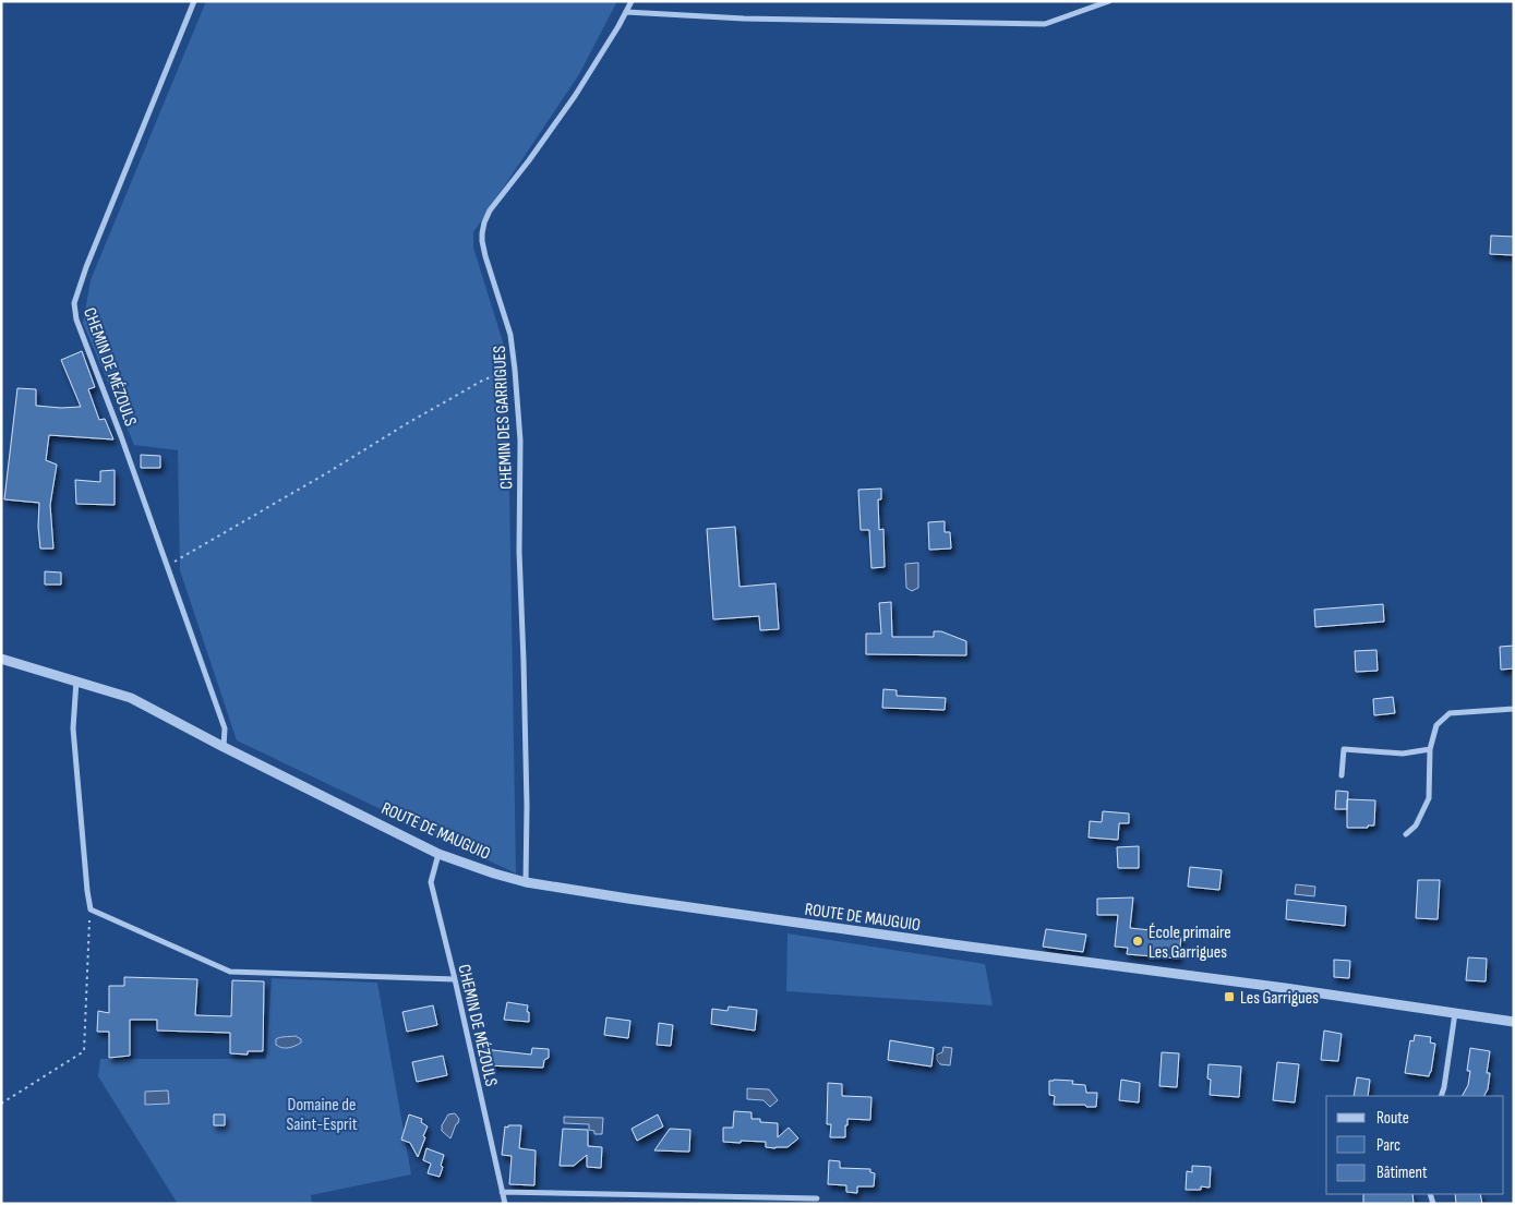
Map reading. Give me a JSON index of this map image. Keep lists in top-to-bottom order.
{
  "streets": {
    "street": ["CHEMIN DE MÉZOULS", "CHEMIN DES GARRIGUES", "ROUTE DE MAUGUIO"]
  },
  "crossings": [
    ["CHEMIN DE MÉZOULS", "ROUTE DE MAUGUIO"],
    ["CHEMIN DES GARRIGUES", "ROUTE DE MAUGUIO"]
  ],
  "parks": ["Domaine de Saint-Esprit"],
  "places": {
    "other": ["École primaire Les Garrigues"],
    "transit": ["Les Garrigues"]
  },
  "legend": ["Route", "Parc", "Bâtiment"]
}
